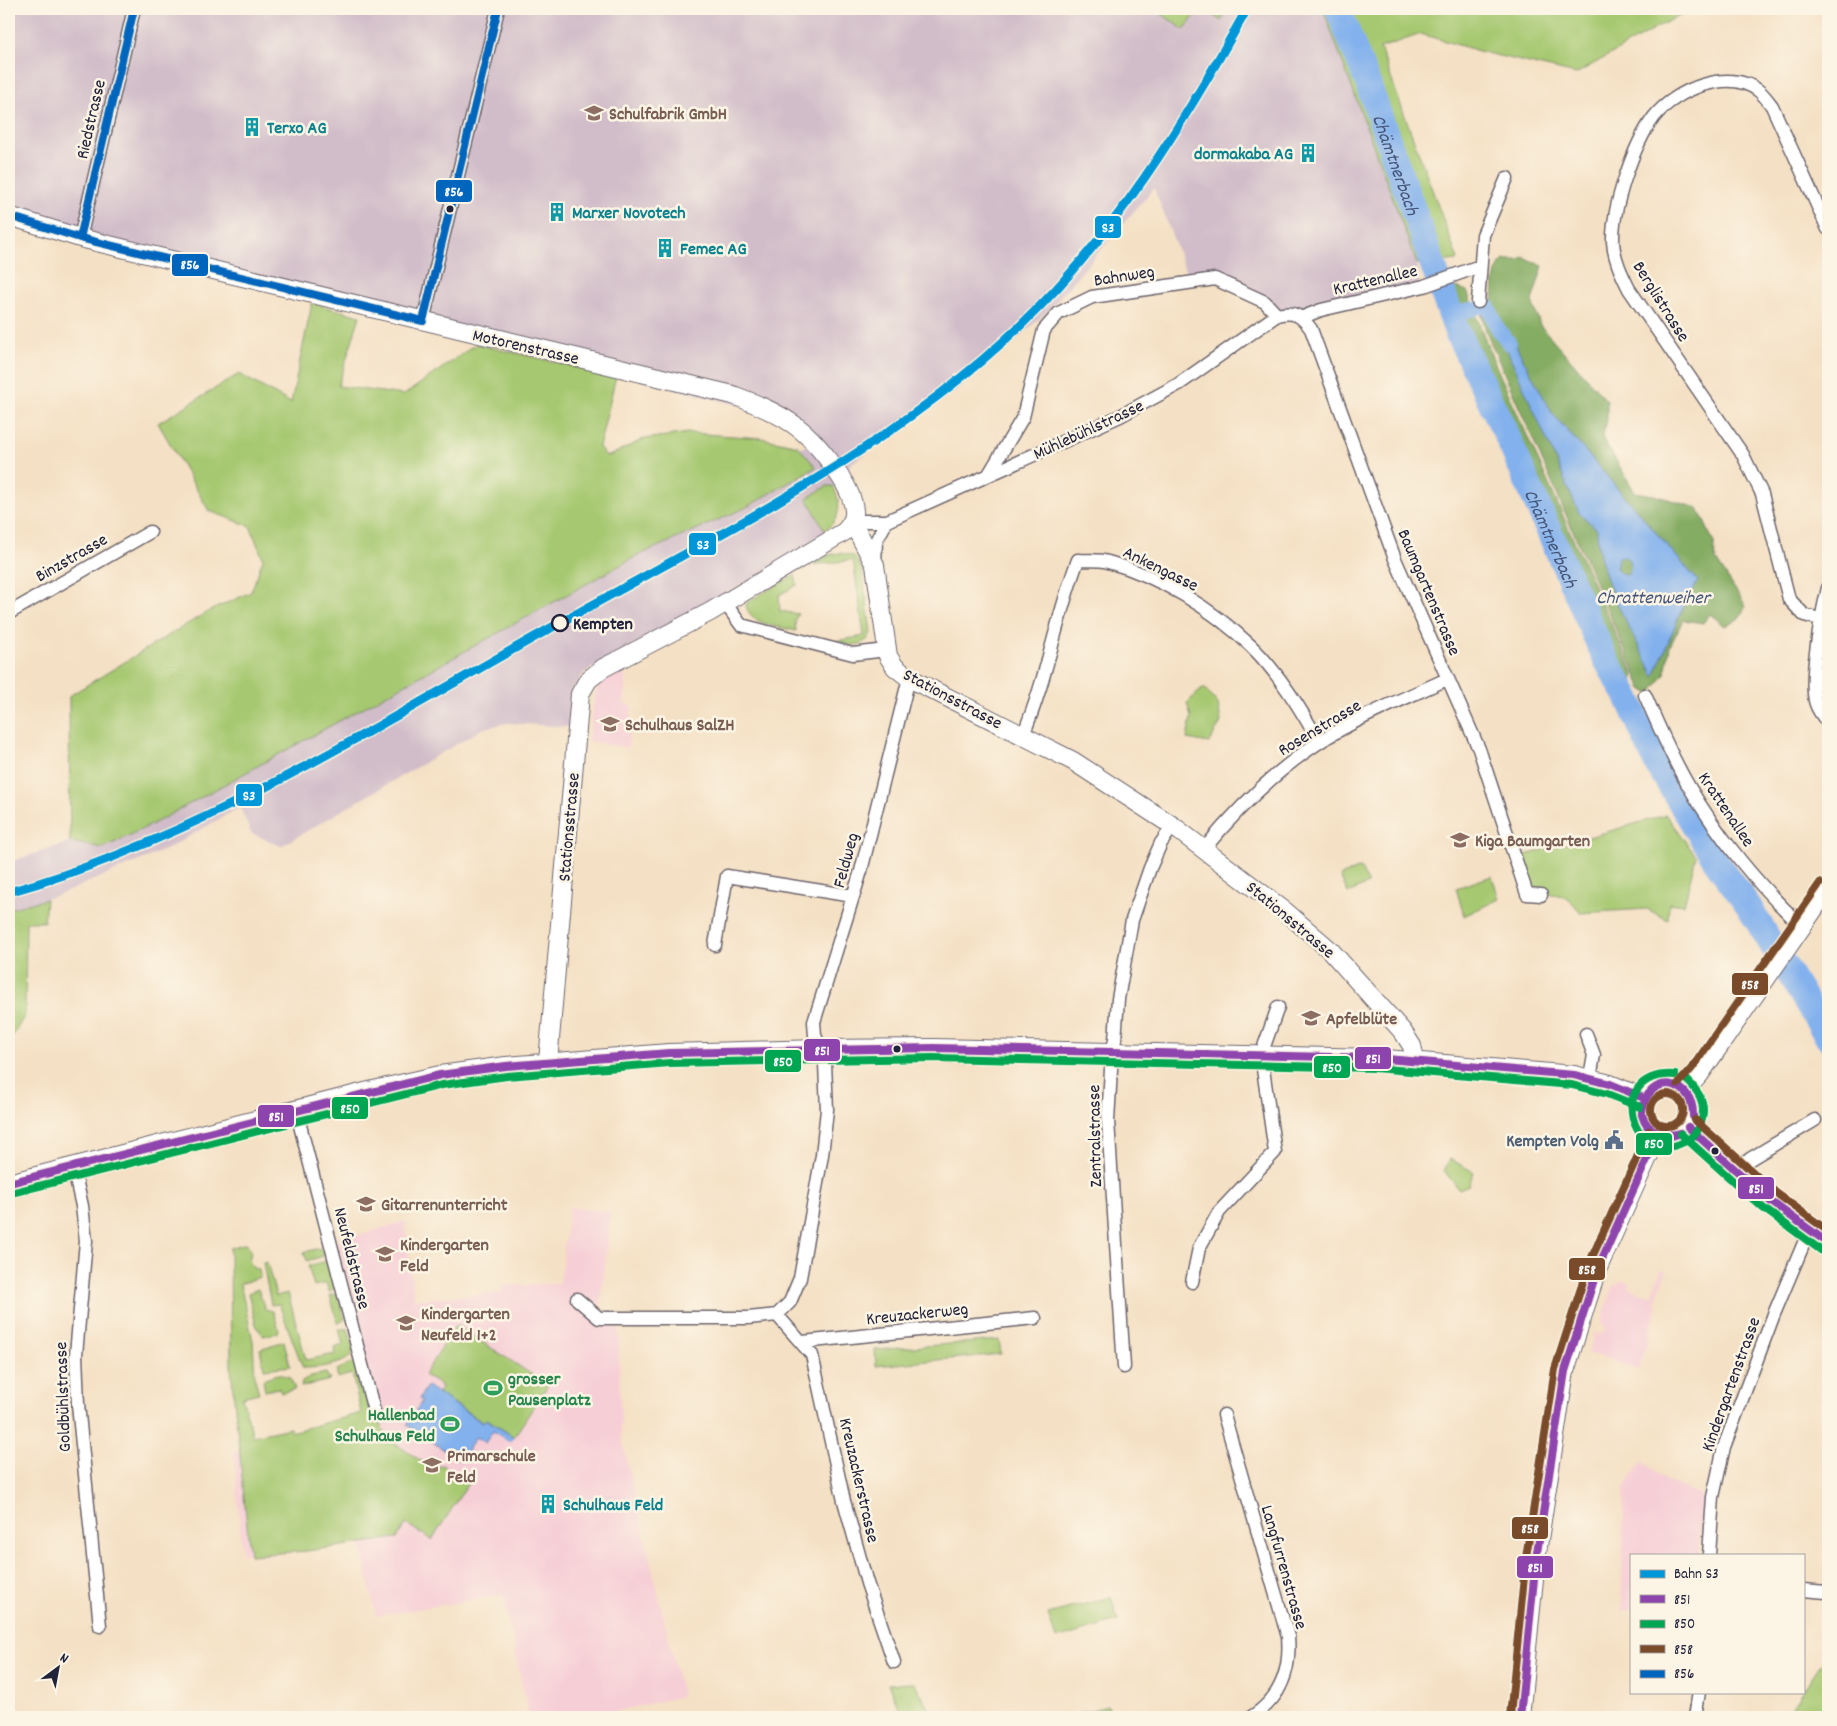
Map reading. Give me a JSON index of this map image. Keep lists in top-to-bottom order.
{
  "streets": {
    "main road": ["Motorenstrasse", "Stationsstrasse"],
    "street": [
      "Riedstrasse",
      "Bahnweg",
      "Krattenallee",
      "Berglistrasse",
      "Mühlebühlstrasse",
      "Binzstrasse",
      "Ankengasse",
      "Baumgartenstrasse",
      "Rosenstrasse",
      "Feldweg",
      "Zentralstrasse",
      "Neufeldstrasse",
      "Kreuzackerweg",
      "Kindergartenstrasse",
      "Goldbühlstrasse",
      "Kreuzackerstrasse",
      "Langfurrenstrasse"
    ]
  },
  "crossings": [
    ["Riedstrasse", "Motorenstrasse"],
    ["Bahnweg", "Mühlebühlstrasse"],
    ["Krattenallee", "Baumgartenstrasse"],
    ["Motorenstrasse", "Mühlebühlstrasse"],
    ["Motorenstrasse", "Stationsstrasse"],
    ["Ankengasse", "Stationsstrasse"],
    ["Ankengasse", "Rosenstrasse"],
    ["Baumgartenstrasse", "Rosenstrasse"],
    ["Stationsstrasse", "Rosenstrasse"],
    ["Stationsstrasse", "Feldweg"],
    ["Stationsstrasse", "Zentralstrasse"],
    ["Kreuzackerweg", "Kreuzackerstrasse"]
  ],
  "water": ["Chämtnerbach", "Chrattenweiher"],
  "places": {
    "school or university": [
      "Schulfabrik GmbH",
      "Schulhaus SalZH",
      "Kiga Baumgarten",
      "Apfelblüte",
      "Gitarrenunterricht",
      "Kindergarten Feld",
      "Kindergarten Neufeld 1+2",
      "Primarschule Feld"
    ],
    "building": [
      "Terxo AG",
      "dormakaba AG",
      "Marxer Novotech",
      "Femec AG",
      "Schulhaus Feld"
    ],
    "other": ["Kempten"],
    "public building": ["Kempten Volg"],
    "sports": ["grosser Pausenplatz", "Hallenbad Schulhaus Feld"]
  },
  "lines": [
    "rail line S3",
    "transit line 856",
    "transit line 858",
    "transit line 851",
    "transit line 850"
  ],
  "legend": [
    "Bahn S3",
    "851",
    "850",
    "858",
    "856"
  ],
  "north": "top right"
}
